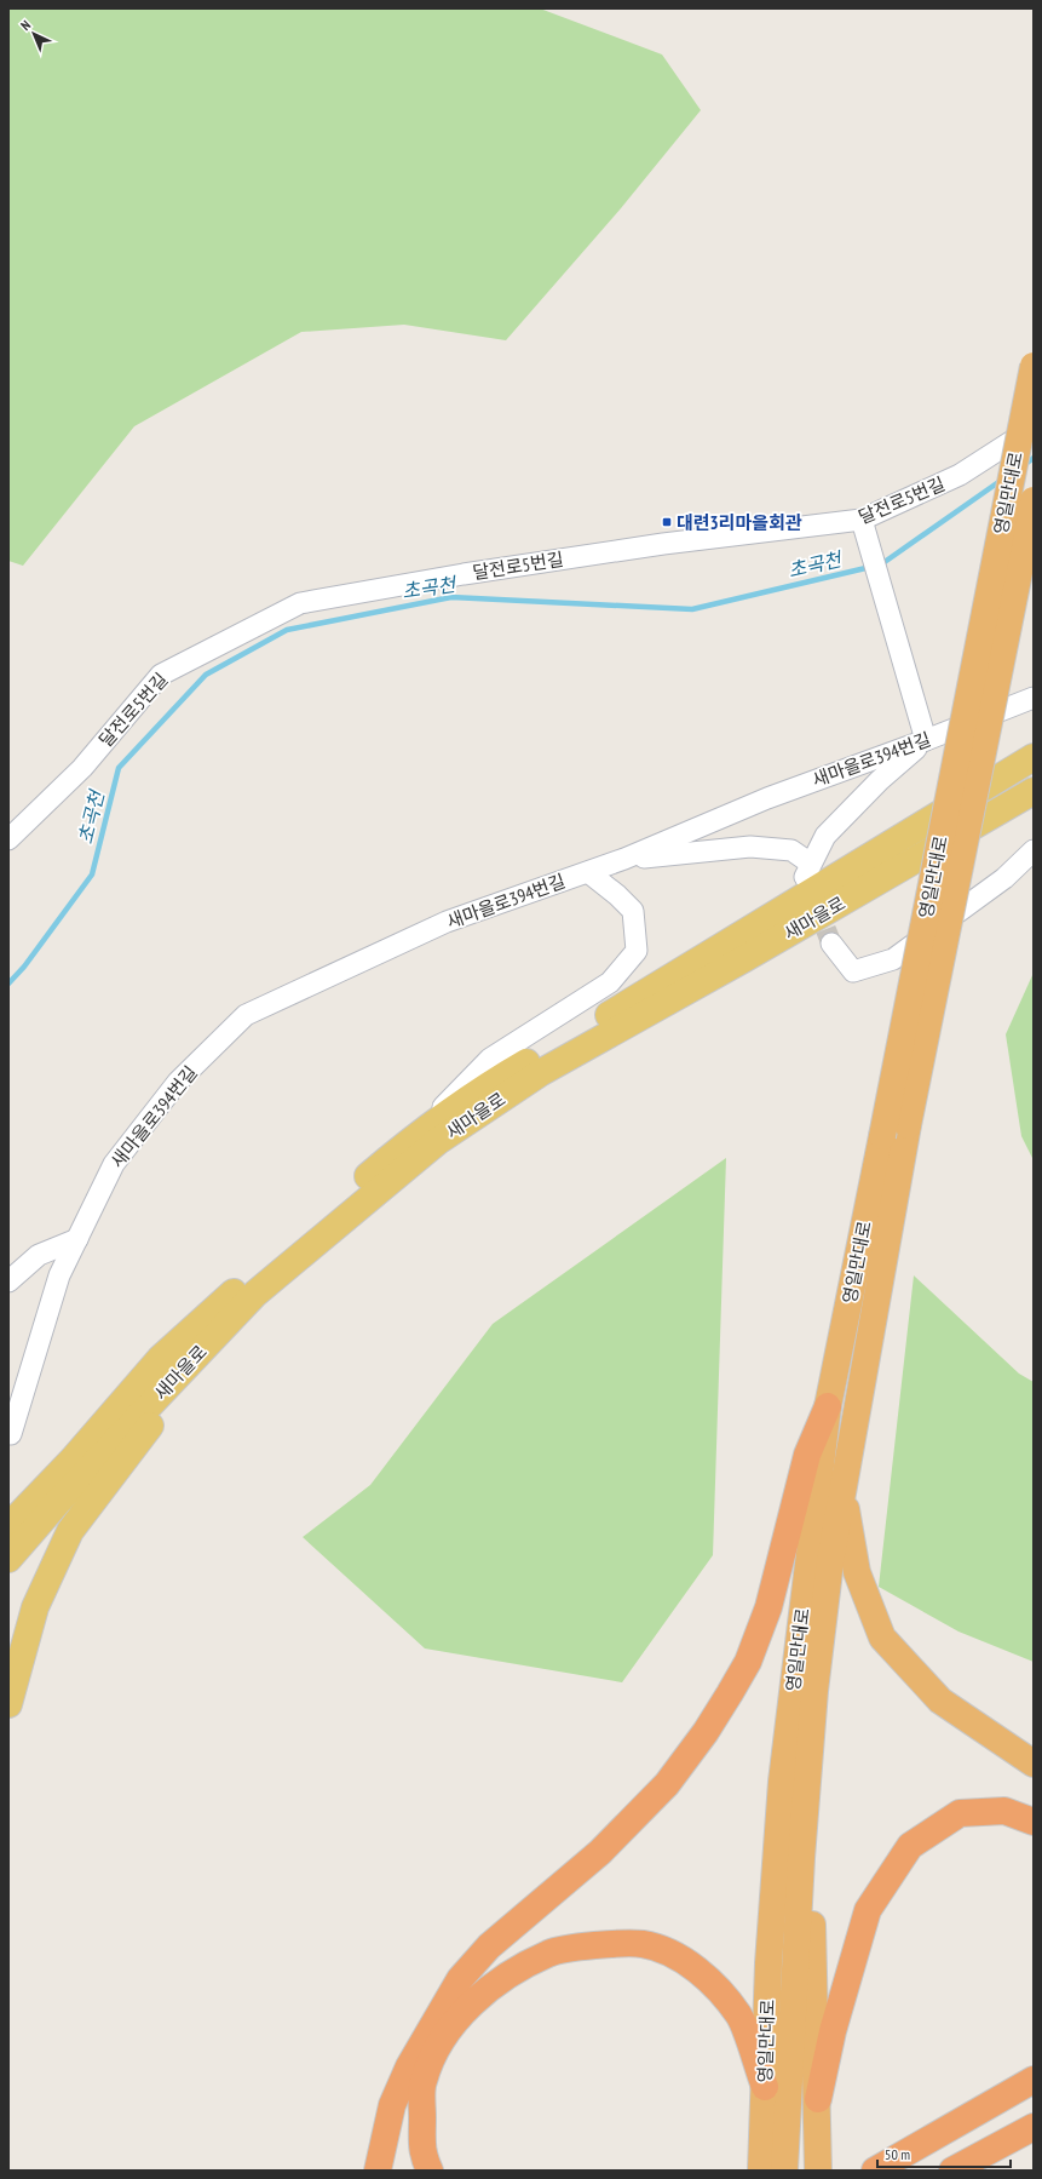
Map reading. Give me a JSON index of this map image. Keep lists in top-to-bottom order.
{
  "streets": {
    "highway": ["영일만대로"],
    "main road": ["새마을로"],
    "street": ["달전로5번길", "새마을로394번길"]
  },
  "water": ["초곡천"],
  "places": {
    "transit": ["대련3리마을회관"]
  },
  "scale_bar": "50 m",
  "north": "top left"
}
